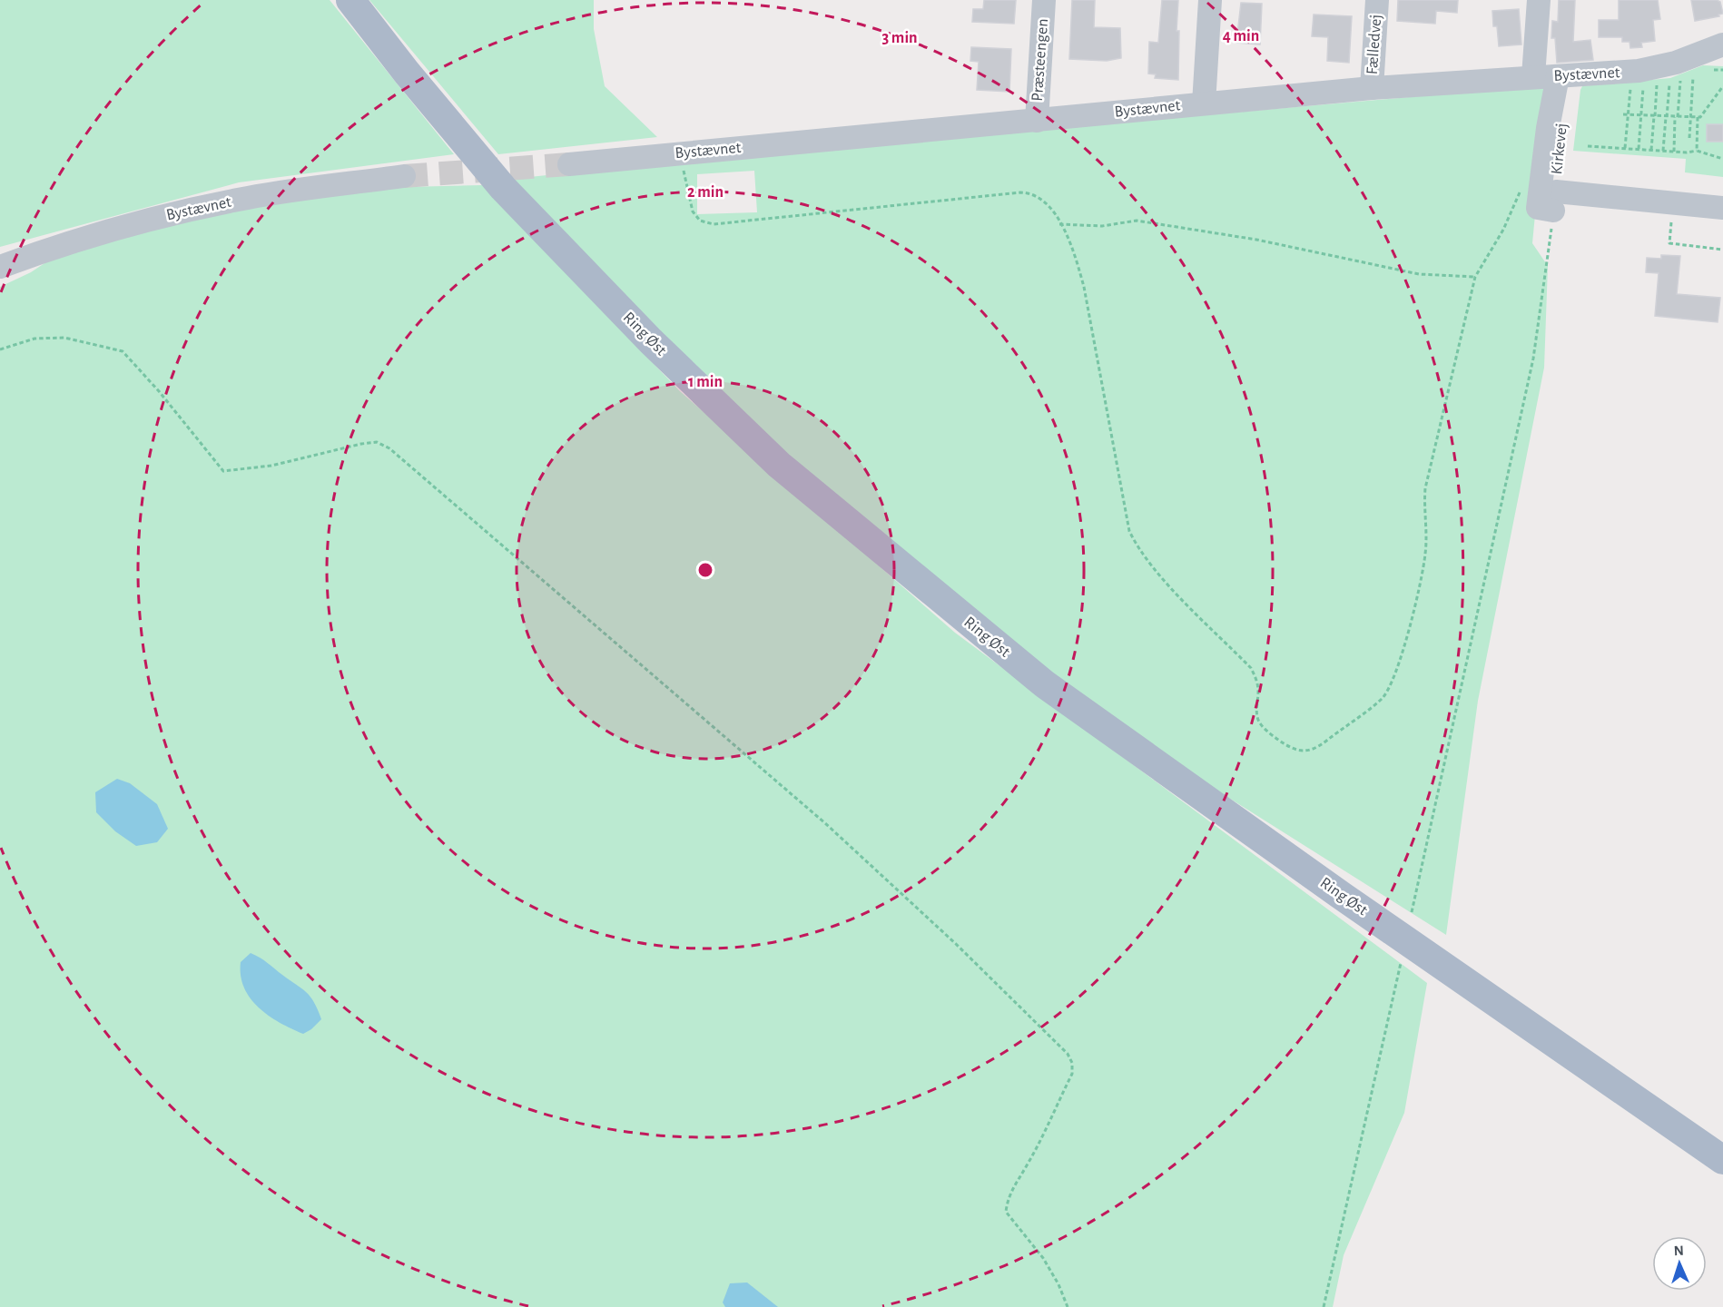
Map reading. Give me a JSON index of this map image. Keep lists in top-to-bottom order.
{
  "streets": {
    "main road": ["Ring Øst"],
    "street": ["Fælledvej", "Præsteengen", "Bystævnet"]
  },
  "crossings": [
    ["Fælledvej", "Bystævnet"],
    ["Præsteengen", "Bystævnet"]
  ],
  "north": "top",
  "rings": [
    "4 min",
    "3 min",
    "2 min",
    "1 min"
  ]
}
